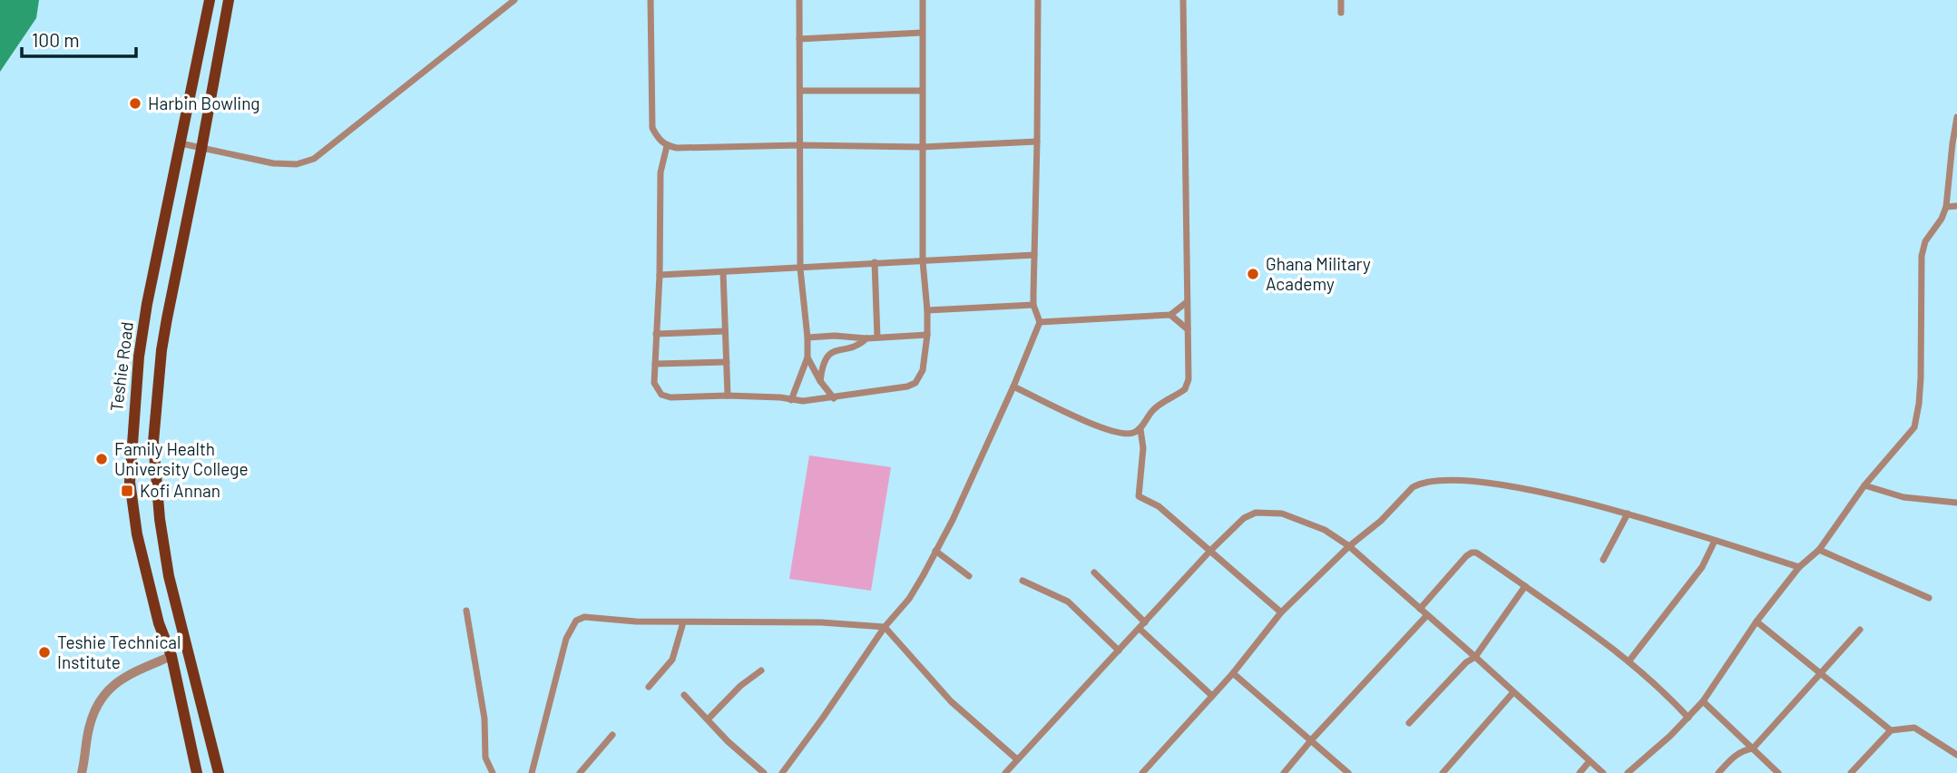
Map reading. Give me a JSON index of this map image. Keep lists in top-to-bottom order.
{
  "streets": {
    "main road": ["Teshie Road"]
  },
  "places": {
    "other": [
      "Harbin Bowling",
      "Ghana Military Academy",
      "Family Health University College",
      "Teshie Technical Institute"
    ],
    "transit": ["Kofi Annan"]
  },
  "scale_bar": "100 m"
}
